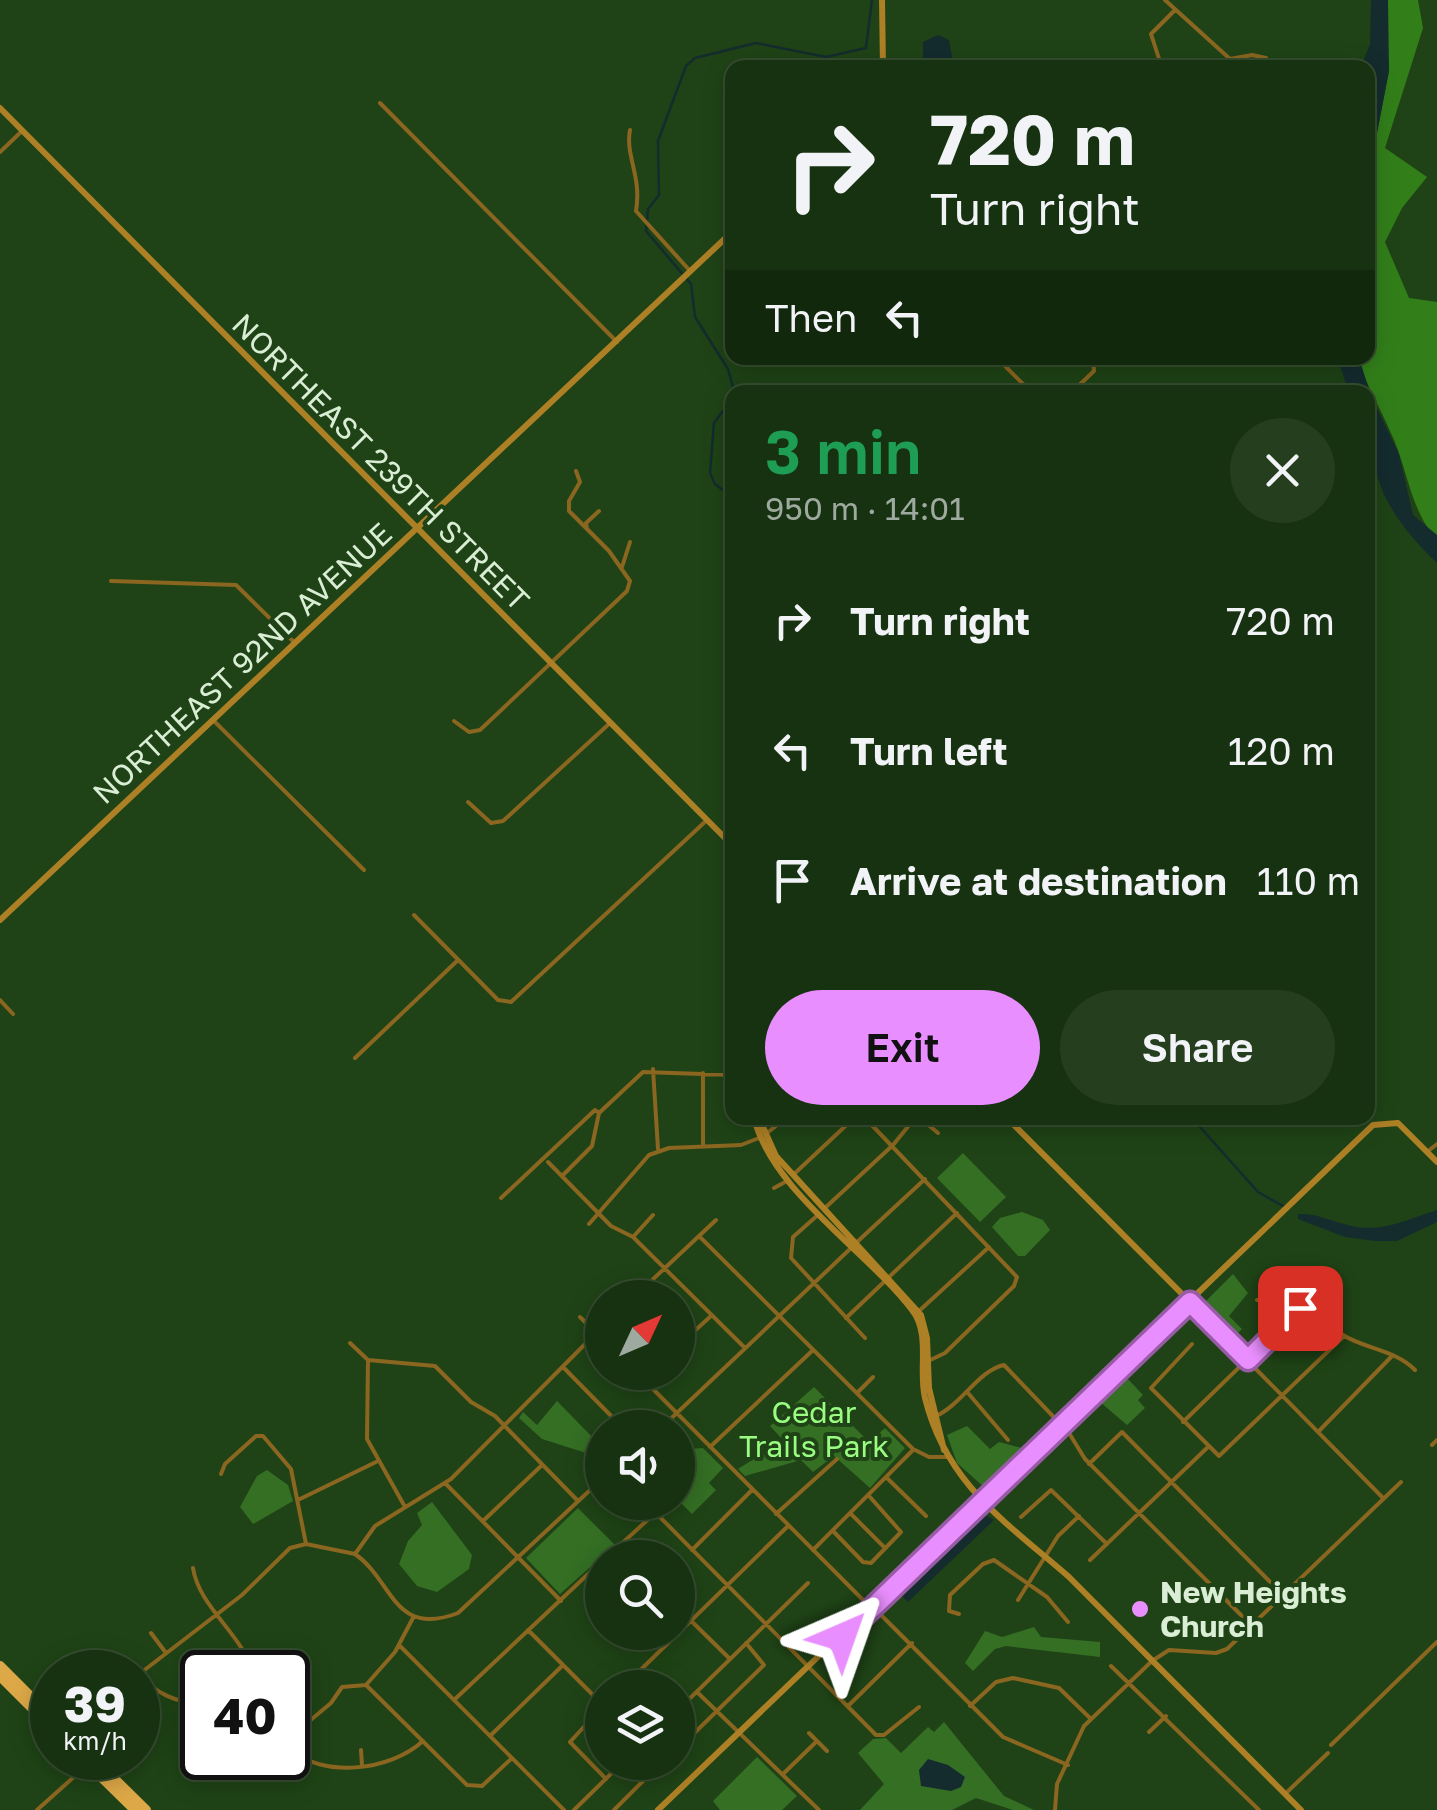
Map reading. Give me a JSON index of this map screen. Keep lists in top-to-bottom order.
{
  "streets": {
    "street": ["NORTHEAST 239TH STREET", "NORTHEAST 92ND AVENUE"]
  },
  "crossings": [
    ["NORTHEAST 239TH STREET", "NORTHEAST 92ND AVENUE"]
  ],
  "parks": ["Cedar Trails Park"],
  "places": ["New Heights Church"],
  "north": "top right",
  "page": {
    "turn": ["720 m", "Turn right"],
    "then": "Then",
    "heading": ["3 min", "950 m · 14:01"],
    "list": [
      {
        "name": "Turn right",
        "value": "720 m"
      },
      {
        "name": "Turn left",
        "value": "120 m"
      },
      {
        "name": "Arrive at destination",
        "value": "110 m"
      }
    ],
    "buttons": ["Exit", "Share"],
    "speed": "39 km/h",
    "limit": "40"
  }
}
